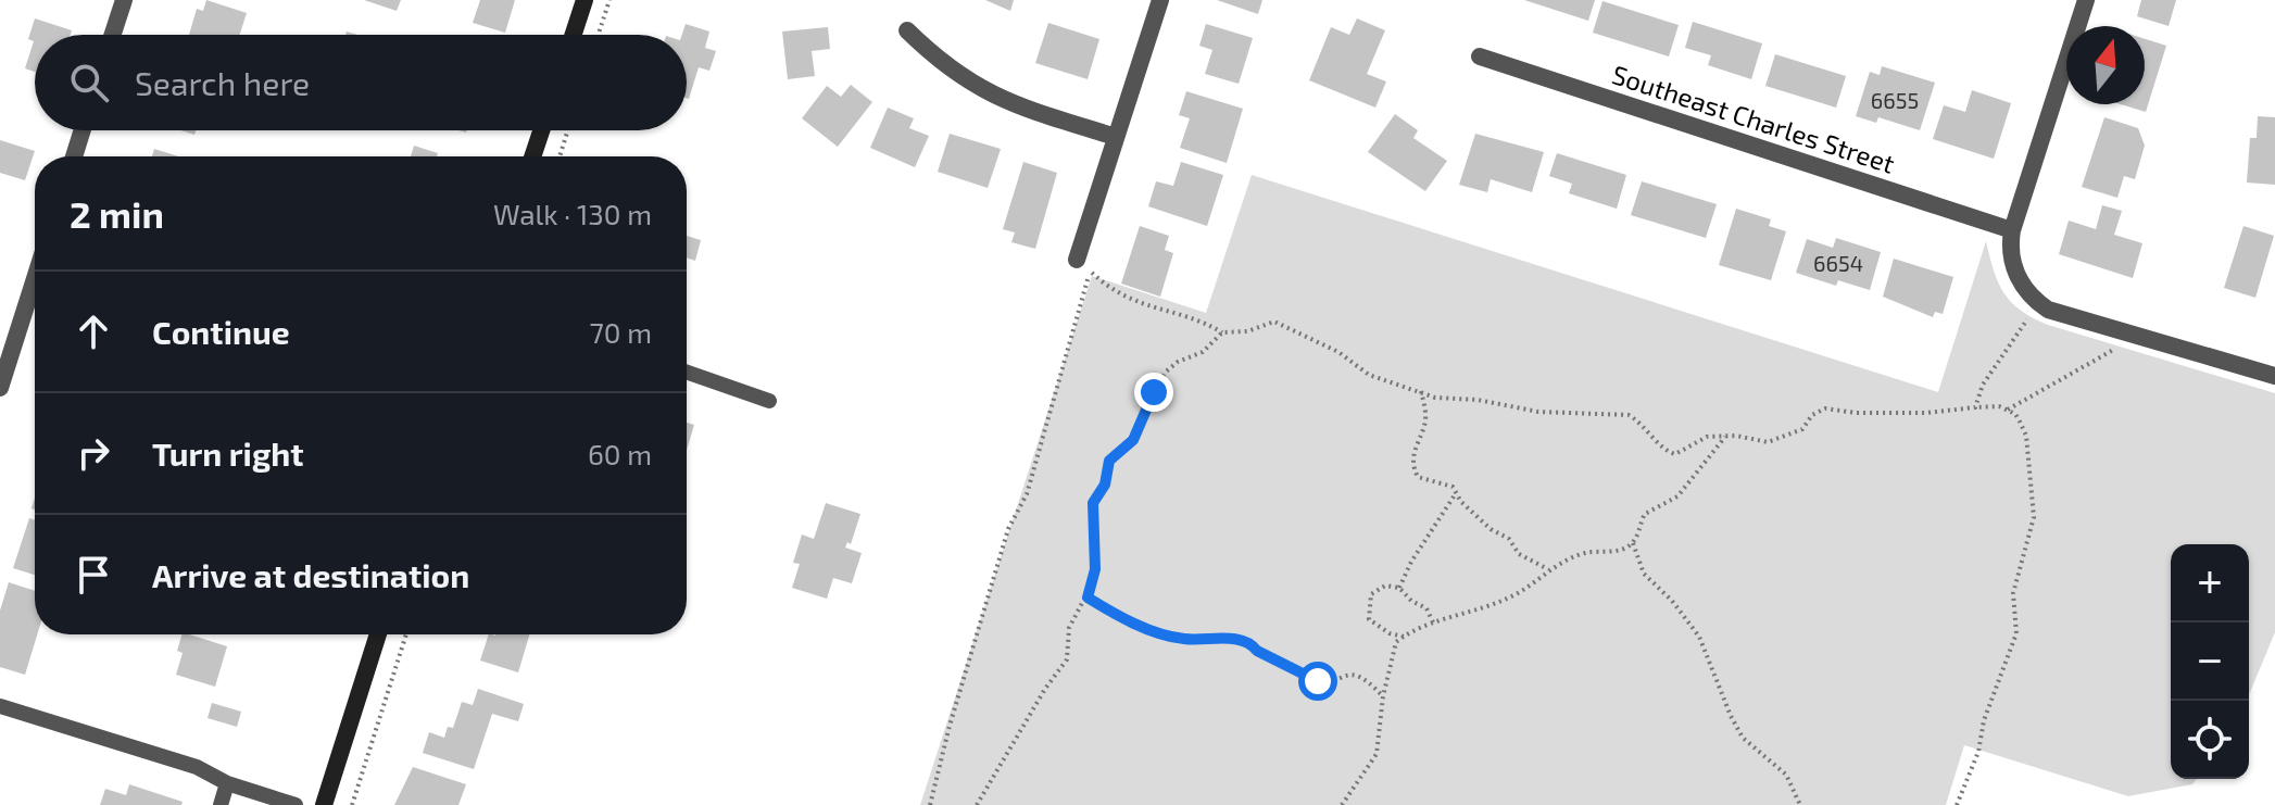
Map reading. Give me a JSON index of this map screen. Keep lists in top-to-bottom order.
{
  "streets": {
    "street": ["Southeast Charles Street"]
  },
  "house_numbers": ["6655", "6654"],
  "north": "top",
  "page": {
    "search": "Search here",
    "heading": ["2 min", "Walk · 130 m"],
    "list": [
      ["Continue", "70 m"],
      ["Turn right", "60 m"],
      "Arrive at destination"
    ],
    "map_buttons": ["+", "−"]
  }
}
